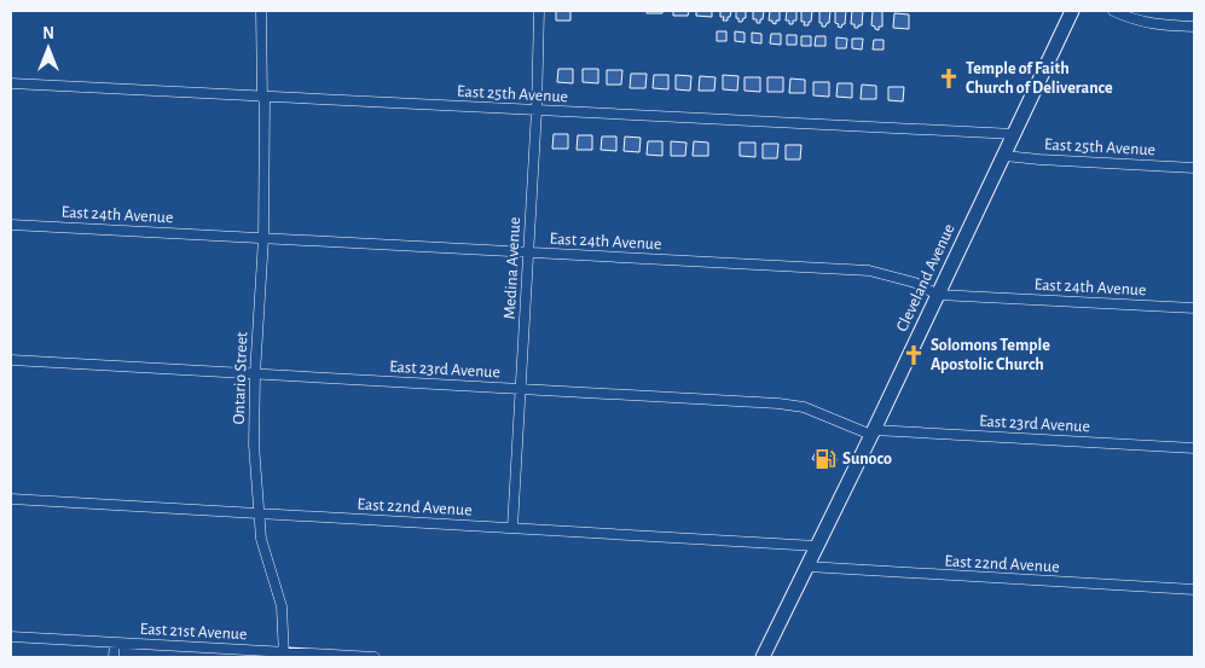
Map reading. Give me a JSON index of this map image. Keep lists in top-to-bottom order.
{
  "streets": {
    "main road": ["Cleveland Avenue"],
    "street": [
      "East 25th Avenue",
      "East 24th Avenue",
      "Medina Avenue",
      "East 23rd Avenue",
      "Ontario Street",
      "East 22nd Avenue",
      "East 21st Avenue"
    ]
  },
  "crossings": [
    ["East 25th Avenue", "Medina Avenue"],
    ["East 25th Avenue", "Cleveland Avenue"],
    ["East 25th Avenue", "Ontario Street"],
    ["East 24th Avenue", "Medina Avenue"],
    ["East 24th Avenue", "Cleveland Avenue"],
    ["East 24th Avenue", "Ontario Street"],
    ["Medina Avenue", "East 23rd Avenue"],
    ["Medina Avenue", "East 22nd Avenue"],
    ["Cleveland Avenue", "East 23rd Avenue"],
    ["Cleveland Avenue", "East 22nd Avenue"],
    ["East 23rd Avenue", "Ontario Street"],
    ["Ontario Street", "East 22nd Avenue"],
    ["Ontario Street", "East 21st Avenue"]
  ],
  "places": {
    "church": ["Temple of Faith Church of Deliverance", "Solomons Temple Apostolic Church"],
    "fuel station": ["Sunoco"]
  },
  "north": "top"
}
